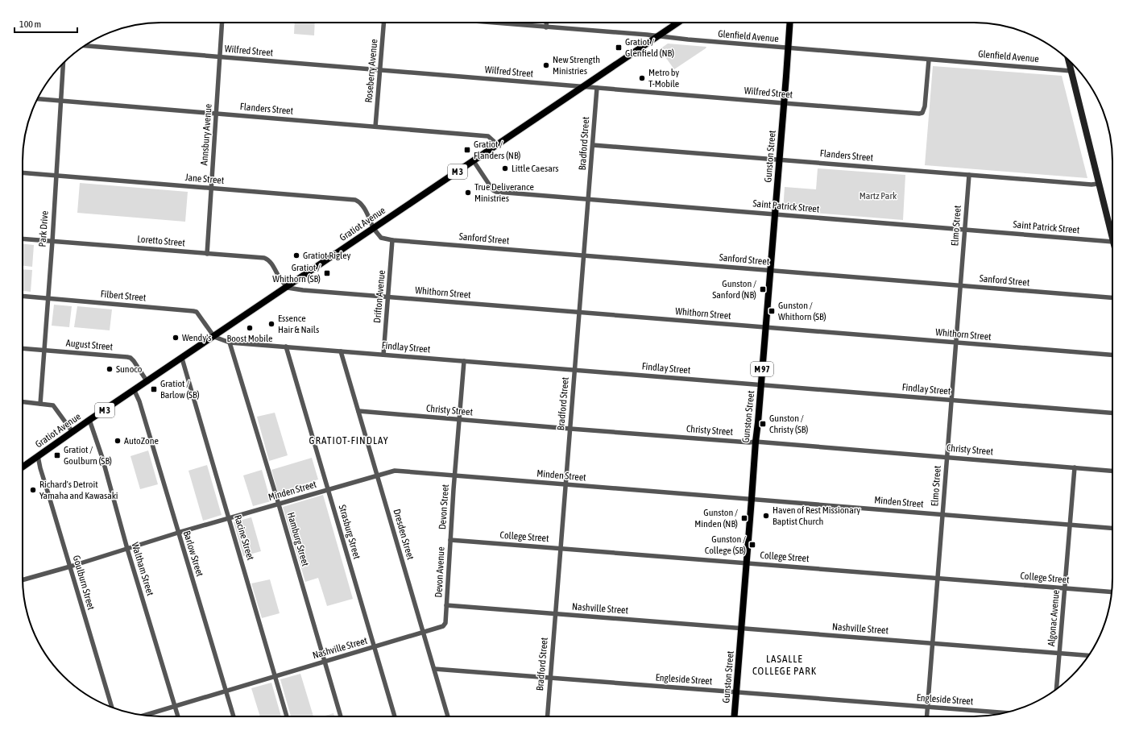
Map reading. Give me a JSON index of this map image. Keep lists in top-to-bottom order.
{
  "streets": {
    "main road": [
      "Gunston Street",
      "M 3",
      "Gratiot Avenue",
      "M 97"
    ],
    "street": [
      "Glenfield Avenue",
      "Wilfred Street",
      "Roseberry Avenue",
      "Flanders Street",
      "Annsbury Avenue",
      "Bradford Street",
      "Jane Street",
      "Saint Patrick Street",
      "Elmo Street",
      "Park Drive",
      "Sanford Street",
      "Loretto Street",
      "Whithorn Street",
      "Filbert Street",
      "Drifton Avenue",
      "August Street",
      "Findlay Street",
      "Christy Street",
      "Minden Street",
      "Devon Street",
      "Strasburg Street",
      "Dresden Street",
      "College Street",
      "Racine Street",
      "Hamburg Street",
      "Barlow Street",
      "Waltham Street",
      "Devon Avenue",
      "Goulburn Street",
      "Nashville Street",
      "Algonac Avenue",
      "Engleside Street"
    ]
  },
  "crossings": [
    ["Glenfield Avenue", "Wilfred Street"],
    ["Glenfield Avenue", "Gunston Street"],
    ["Glenfield Avenue", "Gratiot Avenue"],
    ["Wilfred Street", "Roseberry Avenue"],
    ["Wilfred Street", "Annsbury Avenue"],
    ["Wilfred Street", "Bradford Street"],
    ["Wilfred Street", "Gunston Street"],
    ["Wilfred Street", "Gratiot Avenue"],
    ["Roseberry Avenue", "Flanders Street"],
    ["Flanders Street", "Annsbury Avenue"],
    ["Flanders Street", "Bradford Street"],
    ["Flanders Street", "Gunston Street"],
    ["Flanders Street", "Gratiot Avenue"],
    ["Flanders Street", "Elmo Street"],
    ["Flanders Street", "Park Drive"],
    ["Annsbury Avenue", "Jane Street"],
    ["Annsbury Avenue", "Loretto Street"],
    ["Bradford Street", "Saint Patrick Street"],
    ["Bradford Street", "Sanford Street"],
    ["Bradford Street", "Whithorn Street"],
    ["Bradford Street", "Findlay Street"],
    ["Bradford Street", "Christy Street"],
    ["Bradford Street", "Minden Street"],
    ["Bradford Street", "College Street"],
    ["Bradford Street", "Nashville Street"],
    ["Bradford Street", "Engleside Street"],
    ["Gunston Street", "Saint Patrick Street"],
    ["Gunston Street", "Sanford Street"],
    ["Gunston Street", "Whithorn Street"],
    ["Gunston Street", "Findlay Street"],
    ["Gunston Street", "Christy Street"],
    ["Gunston Street", "Minden Street"],
    ["Gunston Street", "College Street"],
    ["Gunston Street", "Nashville Street"],
    ["Gunston Street", "Engleside Street"],
    ["Jane Street", "Gratiot Avenue"],
    ["Jane Street", "Park Drive"],
    ["Jane Street", "Sanford Street"],
    ["Saint Patrick Street", "Gratiot Avenue"],
    ["Saint Patrick Street", "Elmo Street"],
    ["Gratiot Avenue", "Sanford Street"],
    ["Gratiot Avenue", "Loretto Street"],
    ["Gratiot Avenue", "Whithorn Street"],
    ["Gratiot Avenue", "Filbert Street"],
    ["Gratiot Avenue", "August Street"],
    ["Gratiot Avenue", "Findlay Street"],
    ["Gratiot Avenue", "Racine Street"],
    ["Gratiot Avenue", "Barlow Street"],
    ["Gratiot Avenue", "Waltham Street"],
    ["Gratiot Avenue", "Goulburn Street"],
    ["Elmo Street", "Sanford Street"],
    ["Elmo Street", "Whithorn Street"],
    ["Elmo Street", "Findlay Street"],
    ["Elmo Street", "Christy Street"],
    ["Elmo Street", "Minden Street"],
    ["Elmo Street", "College Street"],
    ["Elmo Street", "Nashville Street"],
    ["Elmo Street", "Engleside Street"],
    ["Park Drive", "Loretto Street"],
    ["Park Drive", "Filbert Street"],
    ["Park Drive", "August Street"],
    ["Sanford Street", "Drifton Avenue"],
    ["Loretto Street", "Whithorn Street"],
    ["Whithorn Street", "Drifton Avenue"],
    ["Filbert Street", "Findlay Street"],
    ["Drifton Avenue", "Findlay Street"],
    ["Findlay Street", "Strasburg Street"],
    ["Findlay Street", "Dresden Street"],
    ["Findlay Street", "Hamburg Street"],
    ["Christy Street", "Dresden Street"],
    ["Christy Street", "Algonac Avenue"],
    ["Minden Street", "Devon Street"],
    ["Minden Street", "Strasburg Street"],
    ["Minden Street", "Dresden Street"],
    ["Minden Street", "Racine Street"],
    ["Minden Street", "Hamburg Street"],
    ["Minden Street", "Barlow Street"],
    ["Minden Street", "Waltham Street"],
    ["Minden Street", "Goulburn Street"],
    ["Minden Street", "Algonac Avenue"],
    ["Devon Street", "College Street"],
    ["Devon Street", "Devon Avenue"],
    ["Strasburg Street", "Nashville Street"],
    ["Dresden Street", "Nashville Street"],
    ["Dresden Street", "Engleside Street"],
    ["College Street", "Devon Avenue"],
    ["College Street", "Algonac Avenue"],
    ["Racine Street", "Nashville Street"],
    ["Hamburg Street", "Nashville Street"],
    ["Barlow Street", "Nashville Street"],
    ["Waltham Street", "Nashville Street"],
    ["Devon Avenue", "Nashville Street"],
    ["Nashville Street", "Algonac Avenue"]
  ],
  "districts": ["GRATIOT-FINDLAY", "LASALLE COLLEGE PARK"],
  "parks": ["Martz Park"],
  "places": {
    "transit": [
      "Gratiot / Glenfield (NB)",
      "Gratiot / Flanders (NB)",
      "Gratiot / Whithorn (SB)",
      "Gunston / Sanford (NB)",
      "Gunston / Whithorn (SB)",
      "Gratiot / Barlow (SB)",
      "Gunston / Christy (SB)",
      "Gratiot / Goulburn (SB)",
      "Gunston / Minden (NB)",
      "Gunston / College (SB)"
    ],
    "other": [
      "New Strength Ministries",
      "Metro by T-Mobile",
      "Little Caesars",
      "True Deliverance Ministries",
      "Gratiot Rigley",
      "Essence Hair & Nails",
      "Boost Mobile",
      "Wendy's",
      "Sunoco",
      "AutoZone",
      "Richard's Detroit Yamaha and Kawasaki",
      "Haven of Rest Missionary Baptist Church"
    ]
  },
  "scale_bar": "100 m"
}
